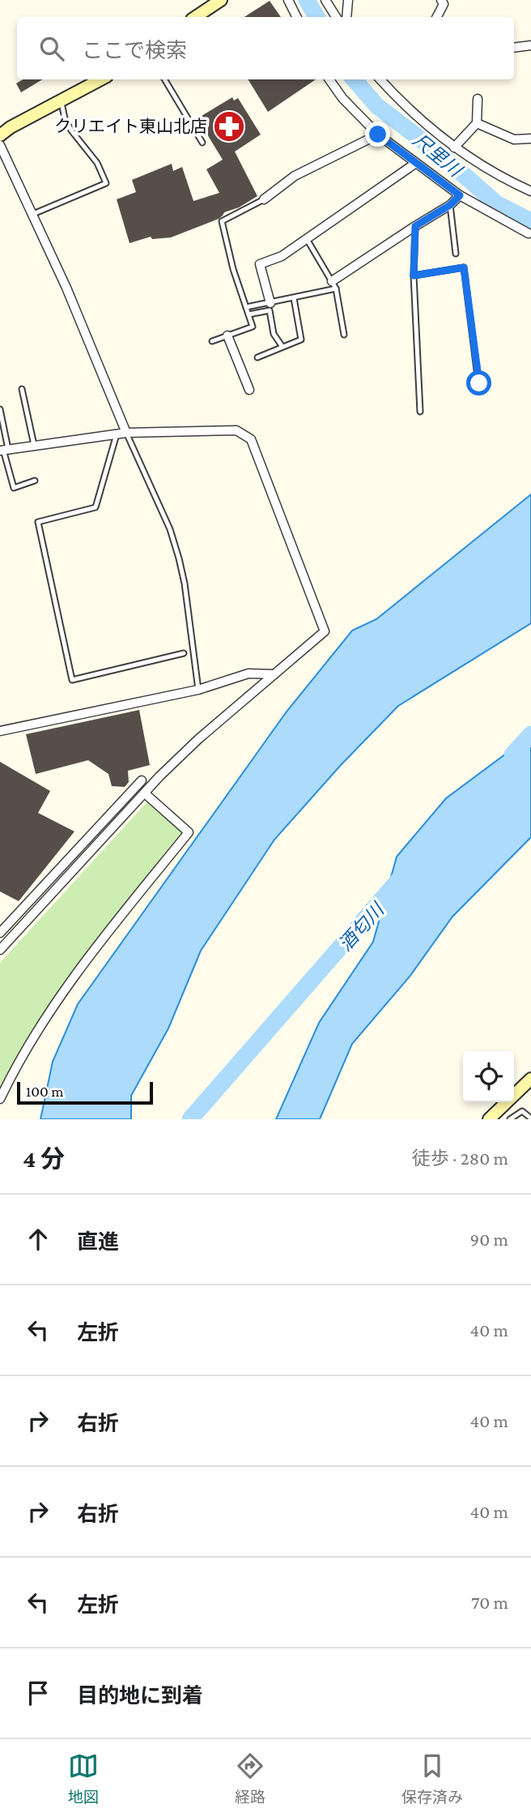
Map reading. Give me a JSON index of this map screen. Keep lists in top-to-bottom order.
{
  "water": ["尺里川", "酒匂川"],
  "places": {
    "pharmacy": ["クリエイト東山北店"]
  },
  "scale_bar": "100 m",
  "page": {
    "search": "ここで検索",
    "scale": "100 m",
    "heading": ["4 分", "徒歩 · 280 m"],
    "list": [
      ["直進", "90 m"],
      ["左折", "40 m"],
      ["右折", "40 m"],
      ["右折", "40 m"],
      ["左折", "70 m"],
      "目的地に到着"
    ],
    "nav": ["地図", "経路", "保存済み"]
  }
}
